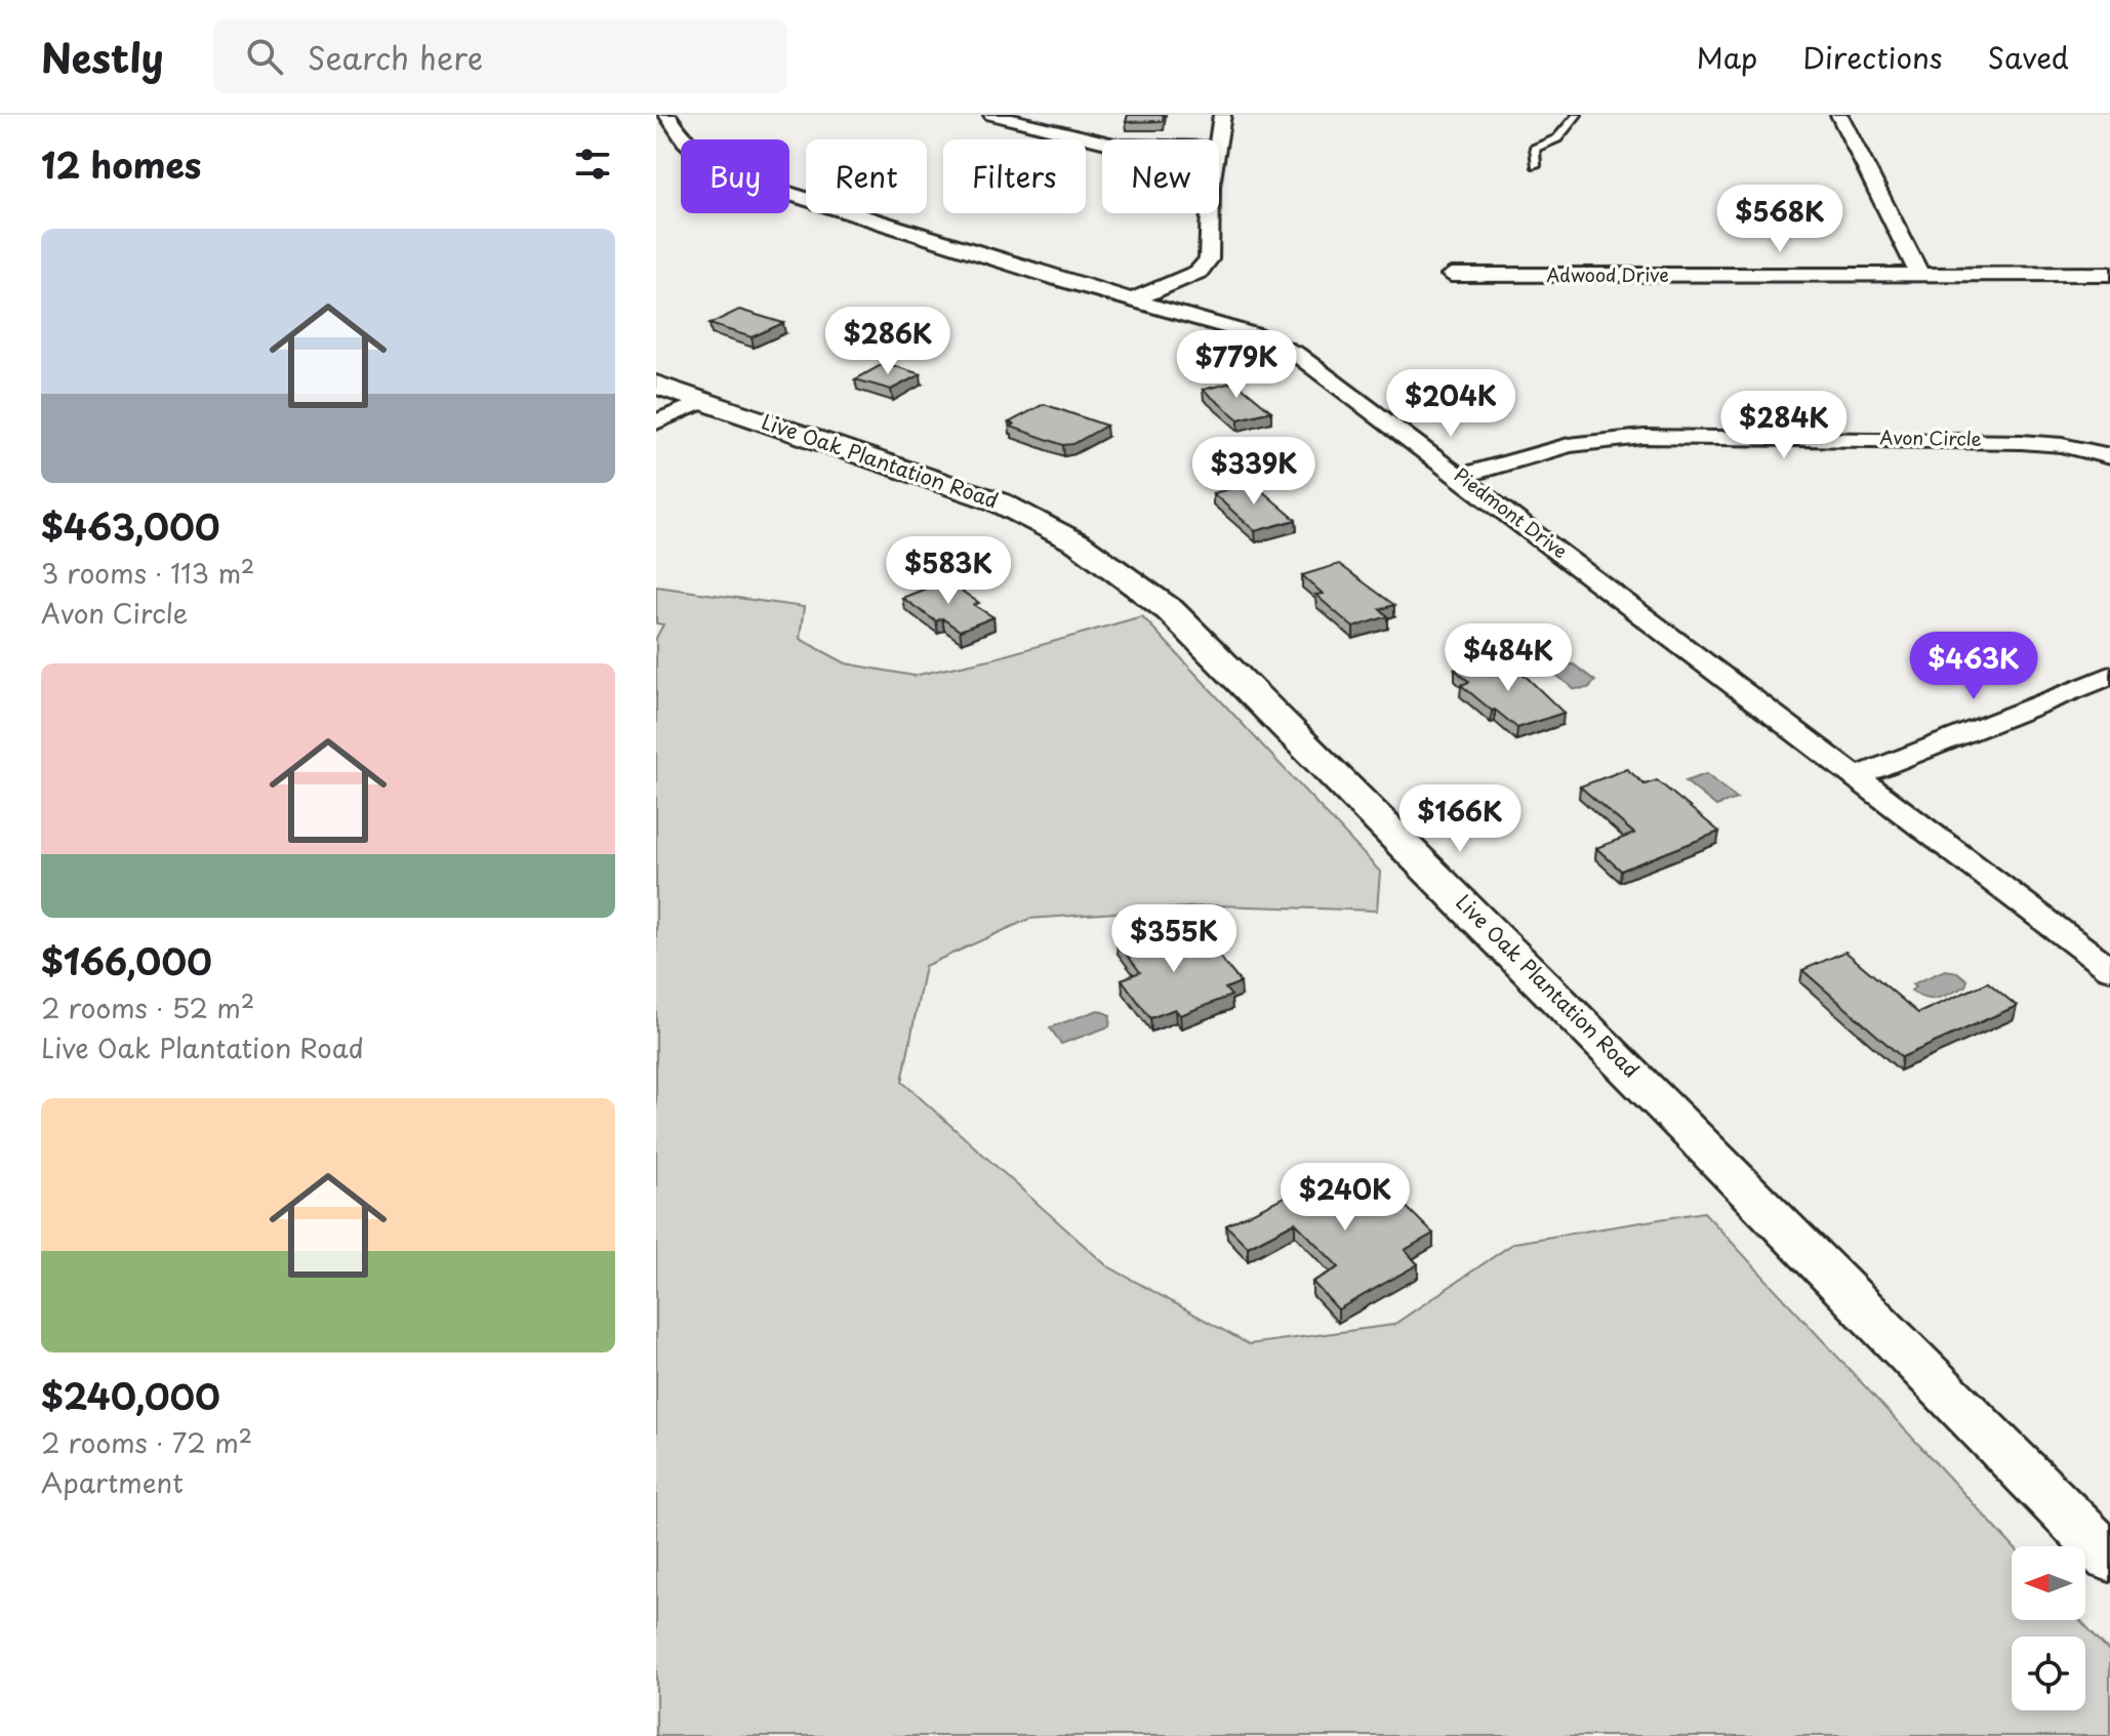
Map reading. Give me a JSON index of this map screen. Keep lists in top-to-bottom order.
{
  "streets": {
    "street": [
      "Adwood Drive",
      "Avon Circle",
      "Live Oak Plantation Road",
      "Piedmont Drive"
    ]
  },
  "crossings": [
    ["Avon Circle", "Piedmont Drive"]
  ],
  "north": "left",
  "page": {
    "header": "Nestly",
    "search": "Search here",
    "nav": ["Map", "Directions", "Saved"],
    "heading": "12 homes",
    "chip": [
      "Buy",
      "Rent",
      "Filters",
      "New"
    ],
    "price": [
      "$568K",
      "$286K",
      "$779K",
      "$204K",
      "$284K",
      "$339K",
      "$583K",
      "$484K",
      "$463K",
      "$166K",
      "$355K",
      "$240K"
    ],
    "list": [
      {
        "name": "$463,000",
        "note": "3 rooms · 113 m² · Avon Circle"
      },
      {
        "name": "$166,000",
        "note": "2 rooms · 52 m² · Live Oak Plantation Road"
      },
      {
        "name": "$240,000",
        "note": "2 rooms · 72 m² · Apartment"
      }
    ]
  }
}
